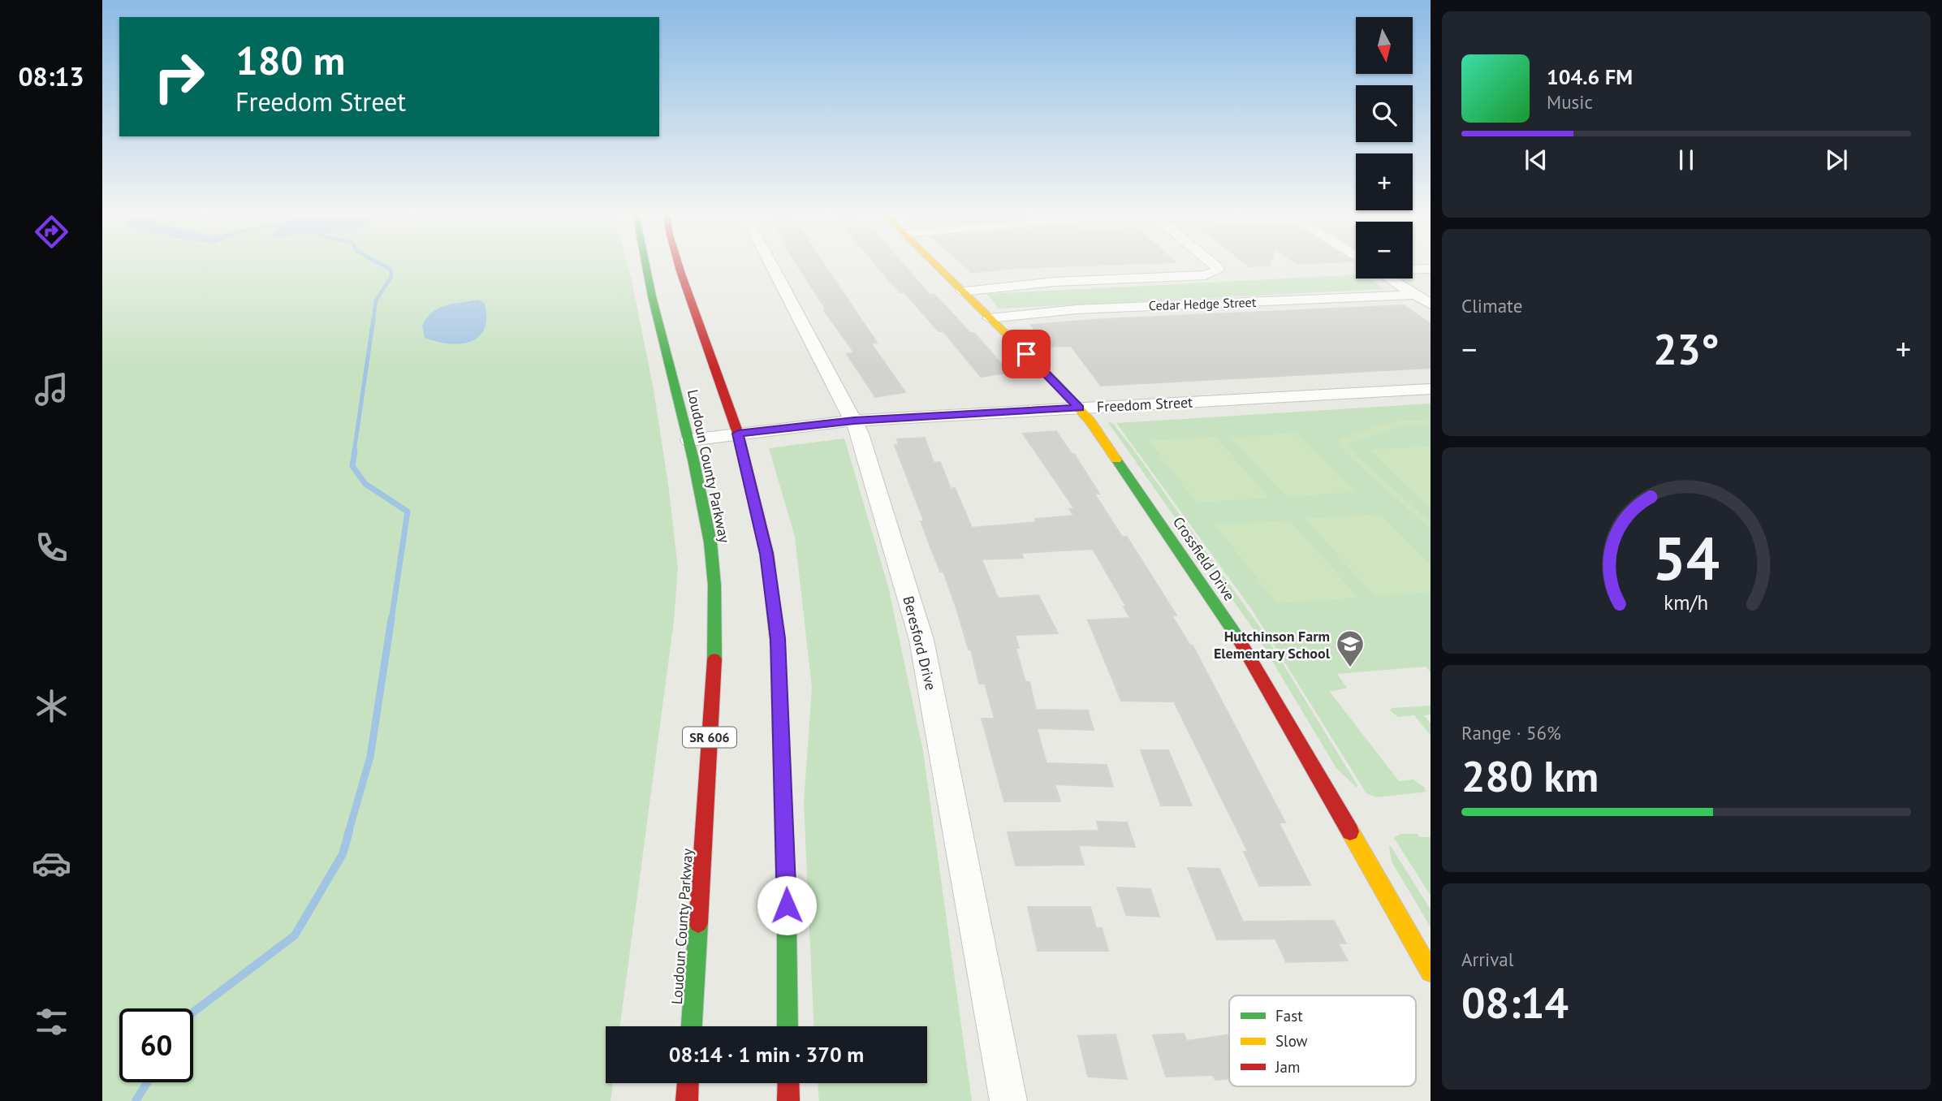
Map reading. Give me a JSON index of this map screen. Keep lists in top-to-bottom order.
{
  "streets": {
    "main road": ["Loudoun County Parkway", "Crossfield Drive", "SR 606"],
    "street": ["Cedar Hedge Street", "Freedom Street", "Beresford Drive"]
  },
  "crossings": [
    ["Cedar Hedge Street", "Crossfield Drive"],
    ["Freedom Street", "Loudoun County Parkway"],
    ["Freedom Street", "Crossfield Drive"],
    ["Freedom Street", "Beresford Drive"]
  ],
  "places": {
    "school or university": ["Hutchinson Farm Elementary School"]
  },
  "legend": ["Fast", "Slow", "Jam"],
  "north": "bottom",
  "page": {
    "tabs": "08:13",
    "map_buttons": ["+", "−"],
    "turn": ["180 m", "Freedom Street"],
    "song": ["104.6 FM", "Music"],
    "tile": [
      "Climate",
      ["Range · 56%", "280 km"],
      ["Arrival", "08:14"]
    ],
    "heat": ["−", "23°", "+"],
    "limit": "60",
    "trip": "08:14 · 1 min · 370 m",
    "gauge": ["54", "km/h"]
  }
}
